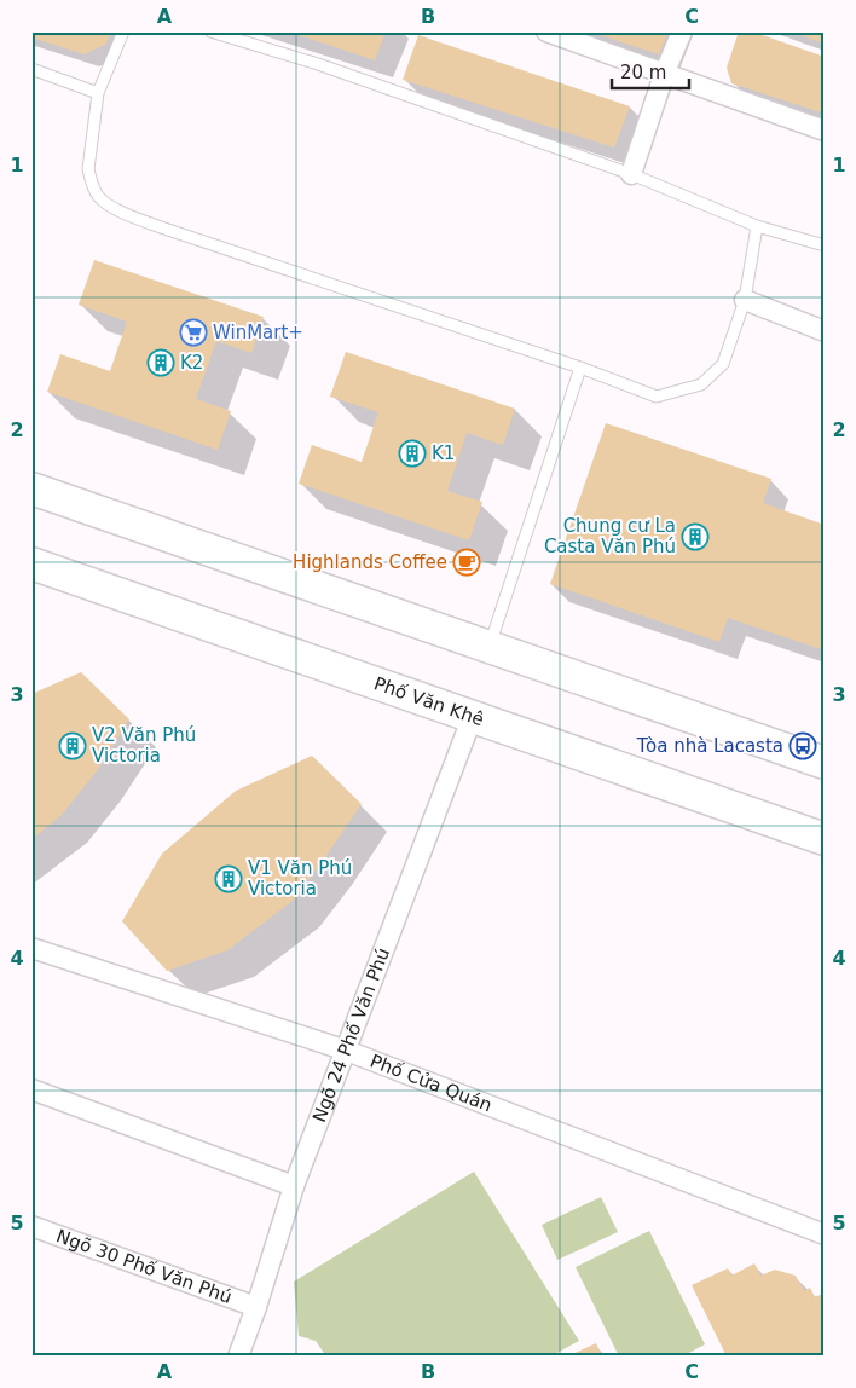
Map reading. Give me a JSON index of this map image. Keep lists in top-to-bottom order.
{
  "streets": {
    "main road": ["Phố Văn Khê"],
    "street": ["Ngõ 24 Phố Văn Phú", "Phố Cửa Quán", "Ngõ 30 Phố Văn Phú"]
  },
  "crossings": [
    ["Phố Văn Khê", "Ngõ 24 Phố Văn Phú"],
    ["Ngõ 24 Phố Văn Phú", "Phố Cửa Quán"],
    ["Ngõ 24 Phố Văn Phú", "Ngõ 30 Phố Văn Phú"]
  ],
  "places": {
    "supermarket": ["WinMart+"],
    "building": [
      "K2",
      "K1",
      "Chung cư La Casta Văn Phú",
      "V2 Văn Phú Victoria",
      "V1 Văn Phú Victoria"
    ],
    "cafe": ["Highlands Coffee"],
    "bus stop": ["Tòa nhà Lacasta"]
  },
  "scale_bar": "20 m",
  "grid": {
    "columns": ["A", "B", "C"],
    "rows": [
      "1",
      "2",
      "3",
      "4",
      "5"
    ]
  }
}
